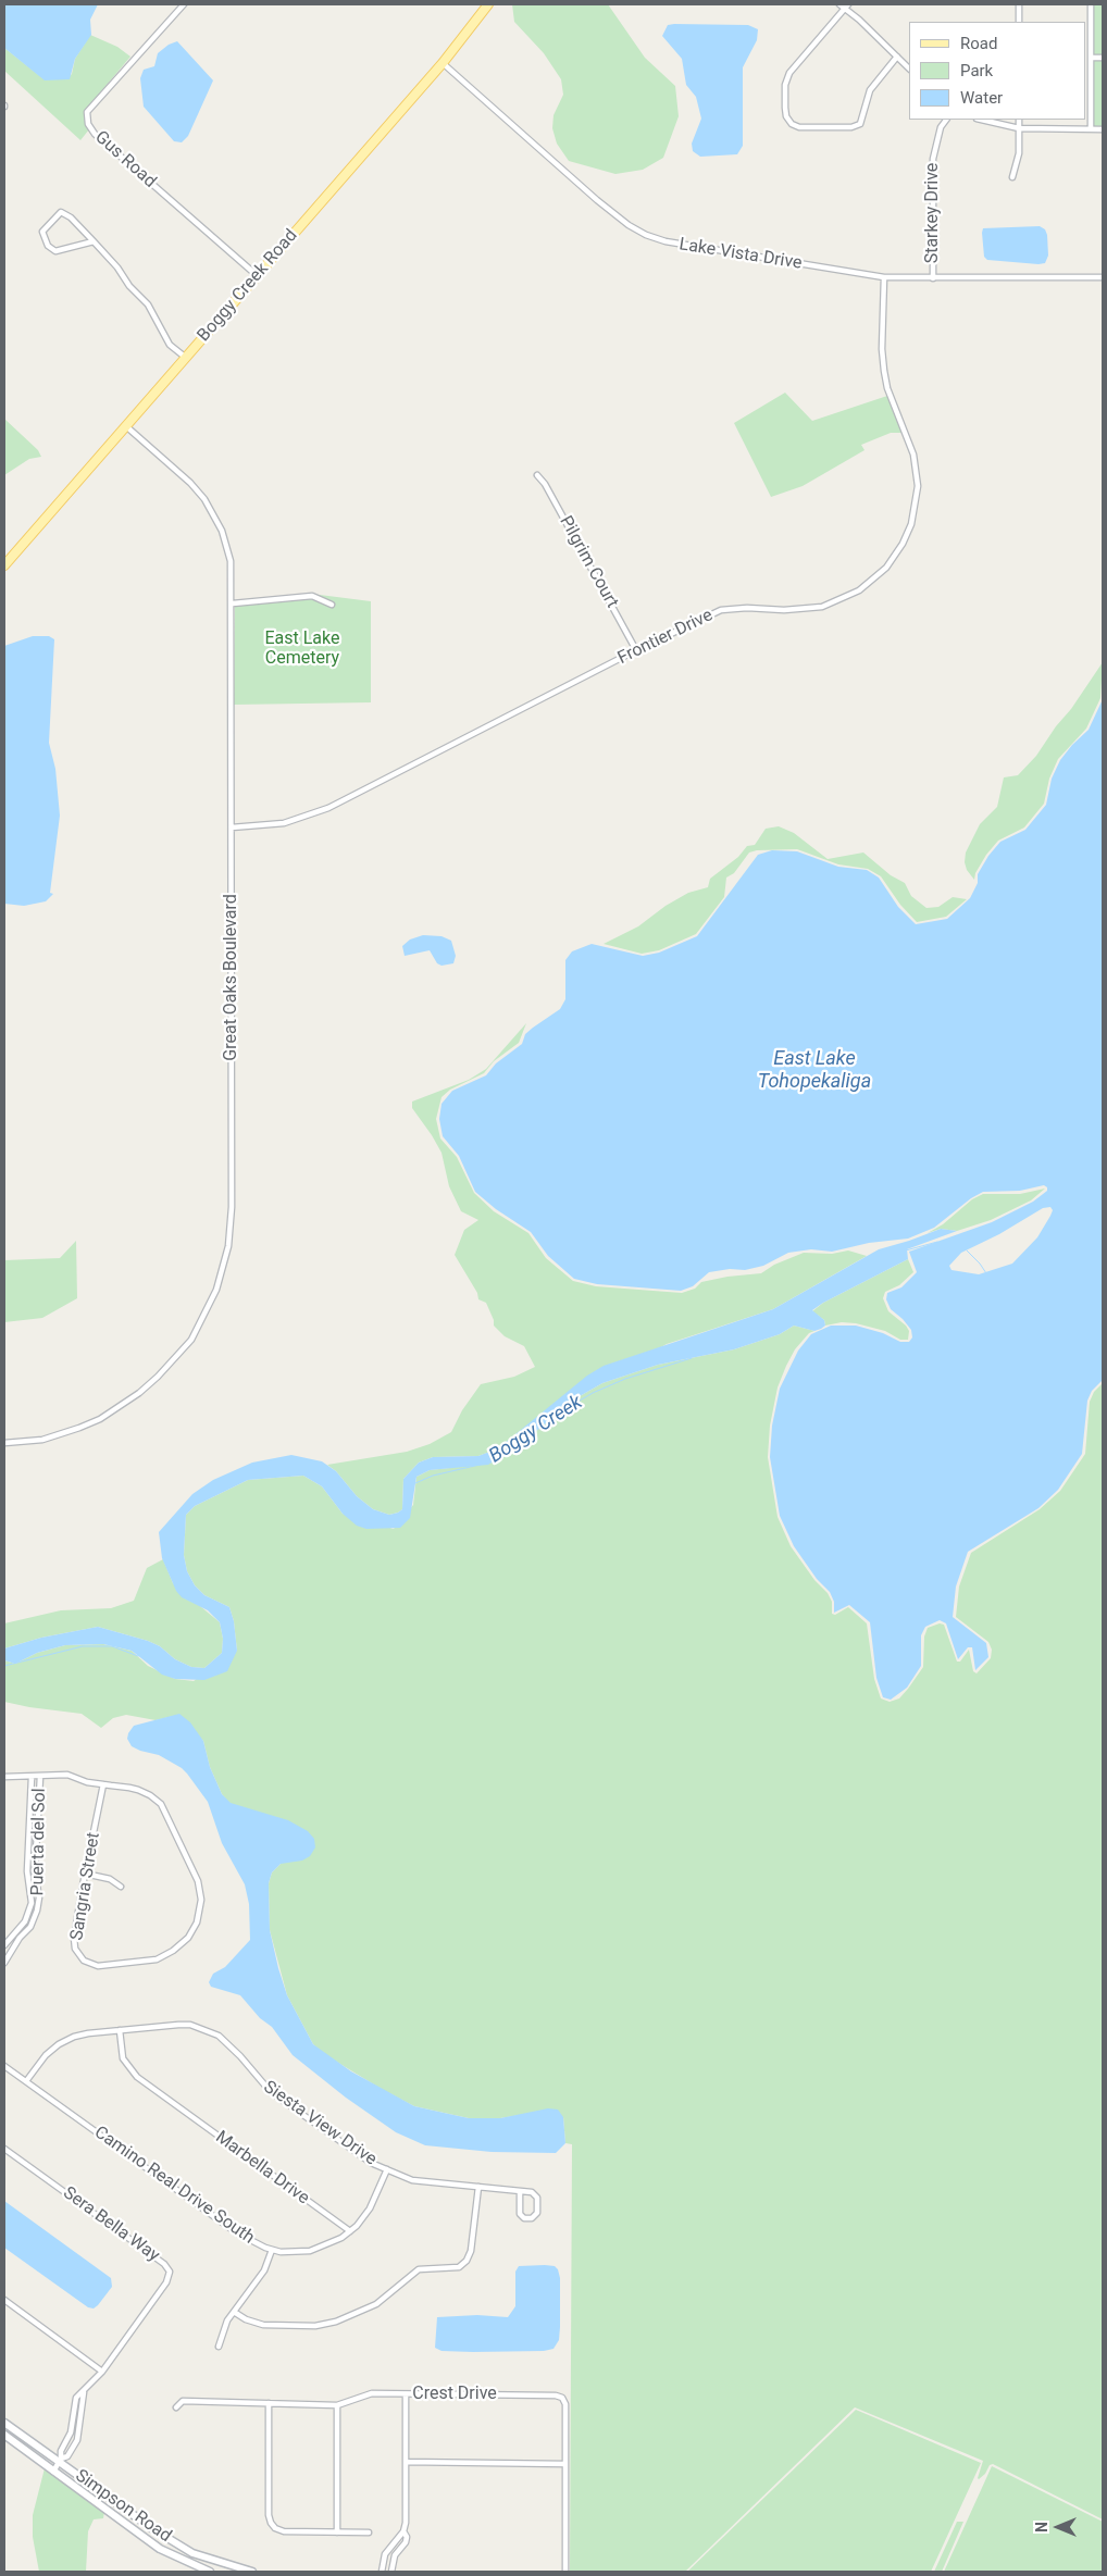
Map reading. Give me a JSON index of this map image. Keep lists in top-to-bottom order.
{
  "streets": {
    "main road": ["Boggy Creek Road", "Simpson Road"],
    "street": [
      "Gus Road",
      "Starkey Drive",
      "Lake Vista Drive",
      "Pilgrim Court",
      "Frontier Drive",
      "Great Oaks Boulevard",
      "Puerta del Sol",
      "Sangria Street",
      "Siesta View Drive",
      "Marbella Drive",
      "Camino Real Drive South",
      "Sera Bella Way",
      "Crest Drive"
    ]
  },
  "crossings": [
    ["Gus Road", "Boggy Creek Road"],
    ["Starkey Drive", "Lake Vista Drive"],
    ["Lake Vista Drive", "Boggy Creek Road"],
    ["Lake Vista Drive", "Frontier Drive"],
    ["Boggy Creek Road", "Great Oaks Boulevard"],
    ["Pilgrim Court", "Frontier Drive"],
    ["Frontier Drive", "Great Oaks Boulevard"],
    ["Puerta del Sol", "Sangria Street"],
    ["Siesta View Drive", "Marbella Drive"],
    ["Siesta View Drive", "Camino Real Drive South"],
    ["Marbella Drive", "Camino Real Drive South"],
    ["Sera Bella Way", "Simpson Road"]
  ],
  "water": ["East Lake Tohopekaliga", "Boggy Creek"],
  "parks": ["East Lake Cemetery"],
  "legend": ["Road", "Park", "Water"],
  "north": "left"
}
